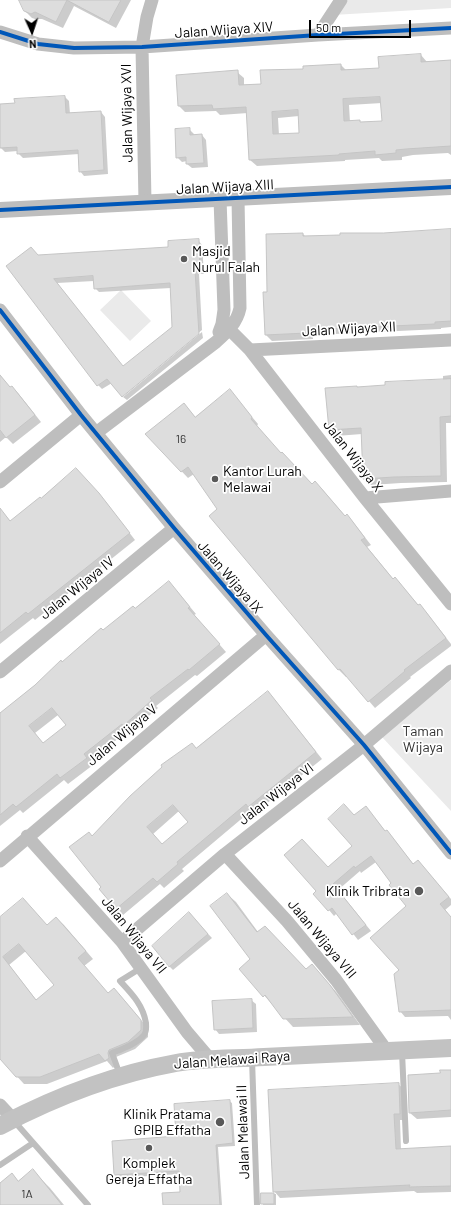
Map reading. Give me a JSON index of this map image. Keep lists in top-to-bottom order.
{
  "streets": {
    "main road": ["Jalan Melawai Raya"],
    "street": [
      "Jalan Wijaya XIV",
      "Jalan Wijaya XVI",
      "Jalan Wijaya XIII",
      "Jalan Wijaya XII",
      "Jalan Wijaya X",
      "Jalan Wijaya IX",
      "Jalan Wijaya IV",
      "Jalan Wijaya V",
      "Jalan Wijaya VI",
      "Jalan Wijaya VII",
      "Jalan Wijaya VIII"
    ],
    "lane": ["Jalan Melawai II"]
  },
  "crossings": [
    ["Jalan Wijaya XIV", "Jalan Wijaya XVI"],
    ["Jalan Wijaya XVI", "Jalan Wijaya XIII"],
    ["Jalan Wijaya XII", "Jalan Wijaya X"],
    ["Jalan Wijaya IX", "Jalan Wijaya IV"],
    ["Jalan Wijaya IX", "Jalan Wijaya V"],
    ["Jalan Wijaya IX", "Jalan Wijaya VI"],
    ["Jalan Wijaya V", "Jalan Wijaya VII"],
    ["Jalan Wijaya VI", "Jalan Wijaya VII"],
    ["Jalan Wijaya VI", "Jalan Wijaya VIII"],
    ["Jalan Wijaya VII", "Jalan Melawai Raya"],
    ["Jalan Wijaya VIII", "Jalan Melawai Raya"],
    ["Jalan Melawai Raya", "Jalan Melawai II"]
  ],
  "parks": ["Taman Wijaya"],
  "places": [
    "Masjid Nurul Falah",
    "Kantor Lurah Melawai",
    "Klinik Tribrata",
    "Klinik Pratama GPIB Effatha",
    "Komplek Gereja Effatha"
  ],
  "house_numbers": ["16", "1A"],
  "scale_bar": "50 m",
  "north": "bottom"
}
